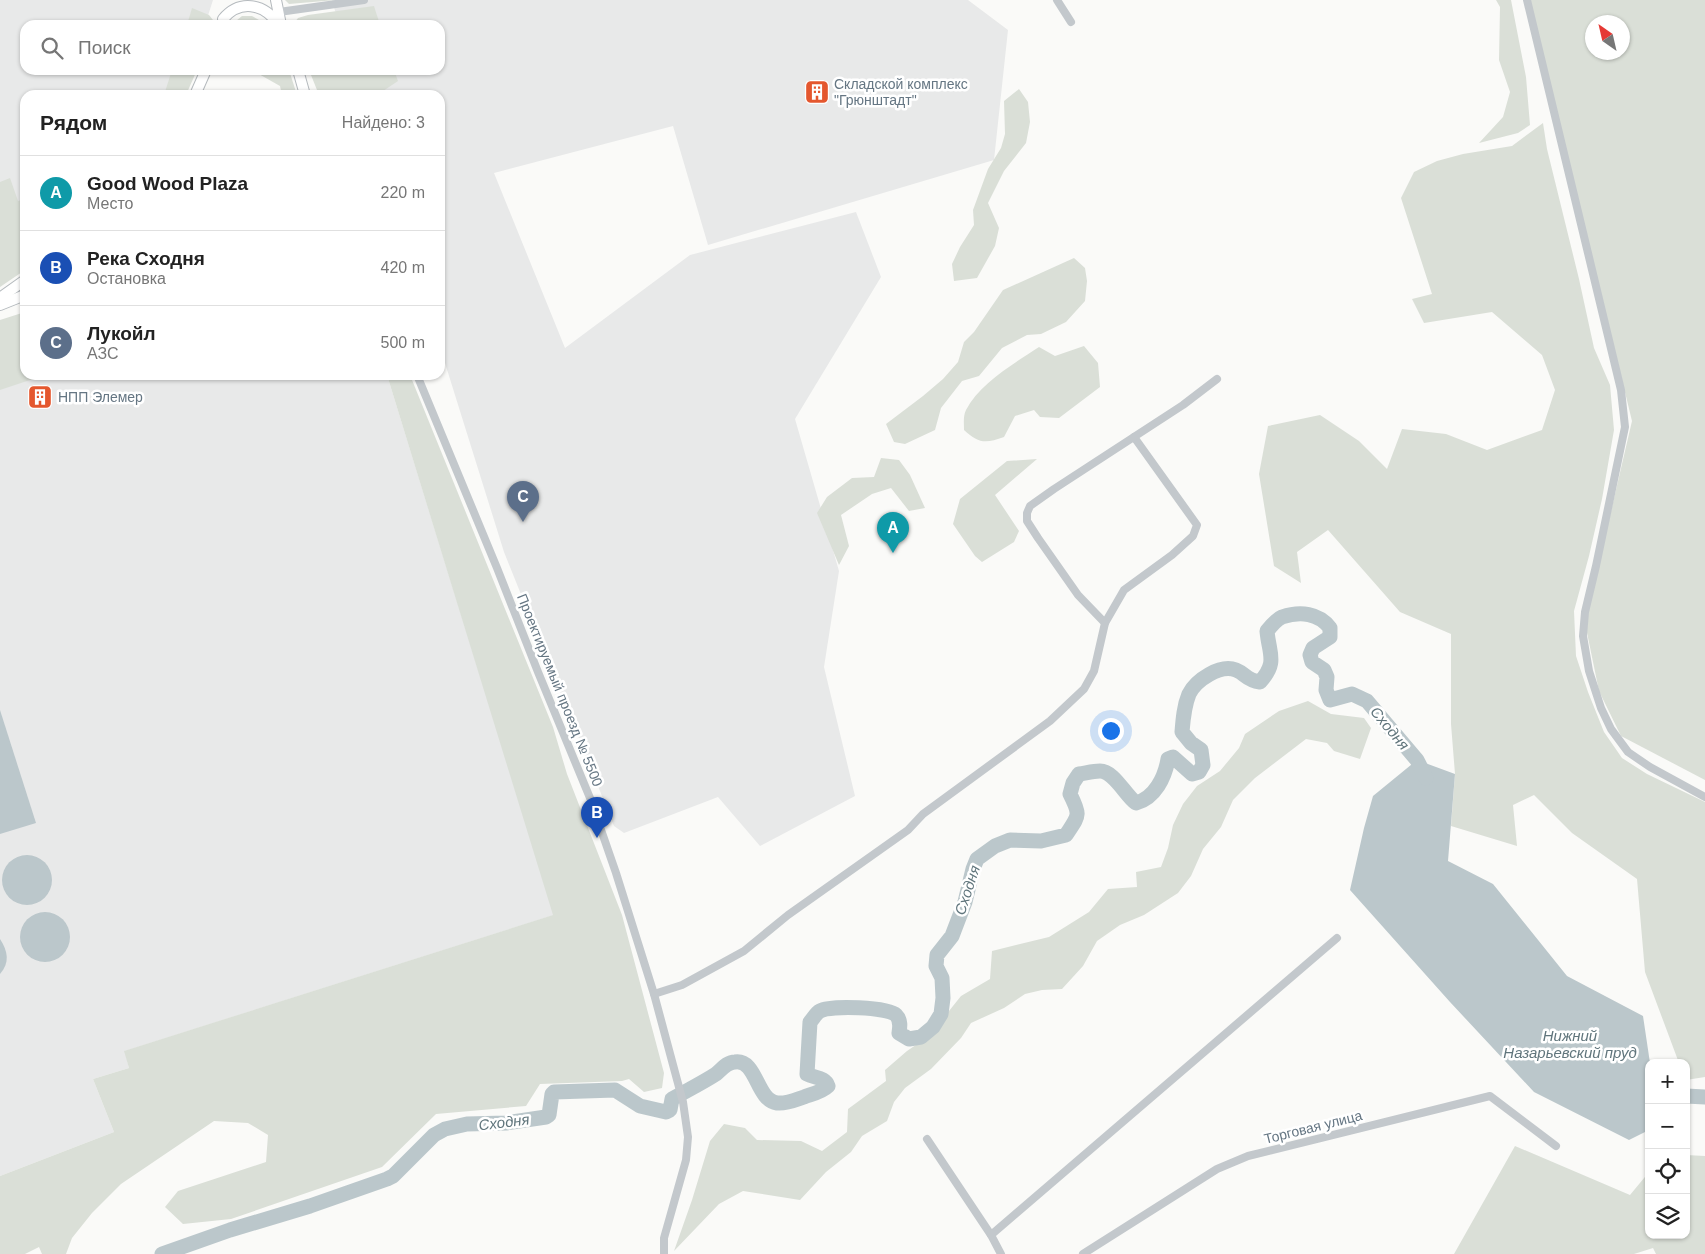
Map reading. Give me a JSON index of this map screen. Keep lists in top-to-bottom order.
{
  "streets": {
    "street": ["Проектируемый проезд № 5500", "Торговая улица"]
  },
  "water": ["Сходня", "Нижний Назарьевский пруд"],
  "places": {
    "building": ["Складской комплекс \"Грюнштадт\"", "НПП Элемер"]
  },
  "north": "top left",
  "page": {
    "search": "Поиск",
    "heading": ["Рядом", "Найдено: 3"],
    "list": [
      {
        "mark": "A",
        "name": "Good Wood Plaza",
        "note": "Место",
        "value": "220 m"
      },
      {
        "mark": "B",
        "name": "Река Сходня",
        "note": "Остановка",
        "value": "420 m"
      },
      {
        "mark": "C",
        "name": "Лукойл",
        "note": "АЗС",
        "value": "500 m"
      }
    ],
    "pins": ["C", "A", "B"],
    "map_buttons": ["+", "−"]
  }
}
